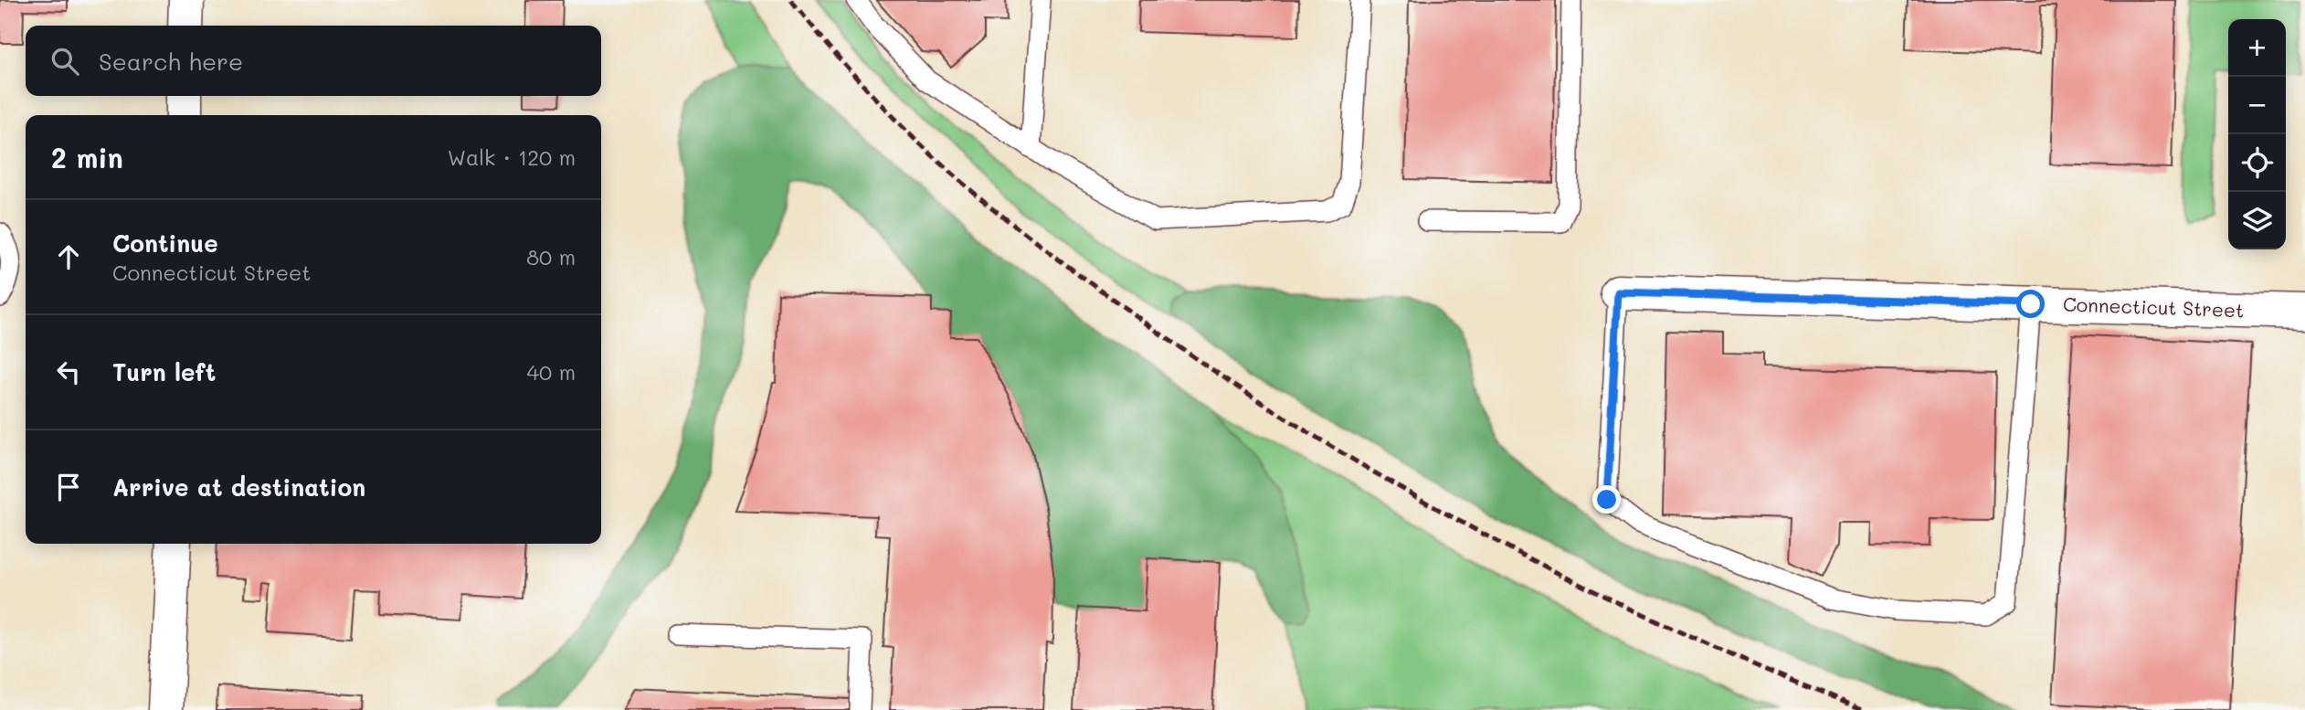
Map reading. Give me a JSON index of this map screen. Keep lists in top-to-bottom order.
{
  "streets": {
    "street": ["Connecticut Street"]
  },
  "page": {
    "map_buttons": ["+", "−"],
    "search": "Search here",
    "heading": ["2 min", "Walk · 120 m"],
    "list": [
      ["Continue", "Connecticut Street", "80 m"],
      ["Turn left", "40 m"],
      "Arrive at destination"
    ]
  }
}
